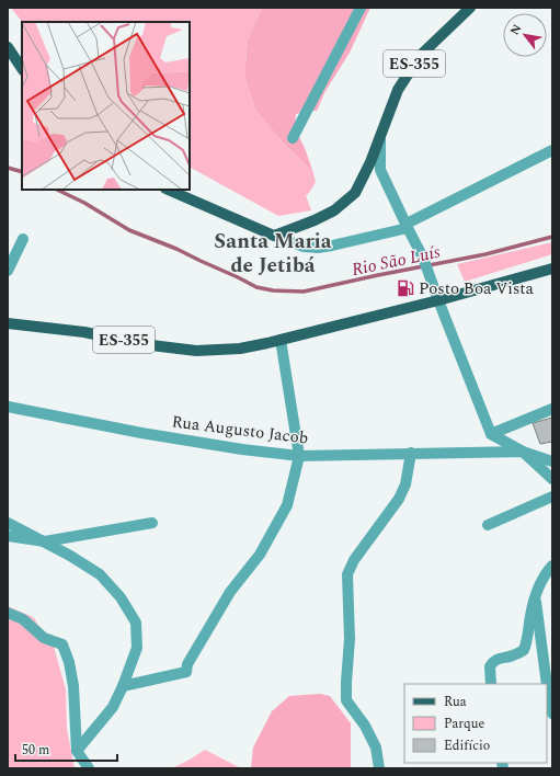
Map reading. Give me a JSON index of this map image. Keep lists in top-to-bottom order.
{
  "streets": {
    "main road": ["ES-355"],
    "street": ["Rua Augusto Jacob"]
  },
  "districts": ["Santa Maria de Jetibá"],
  "water": ["Rio São Luís"],
  "places": {
    "fuel station": ["Posto Boa Vista"]
  },
  "legend": ["Rua", "Parque", "Edifício"],
  "scale_bar": "50 m",
  "north": "top left"
}
